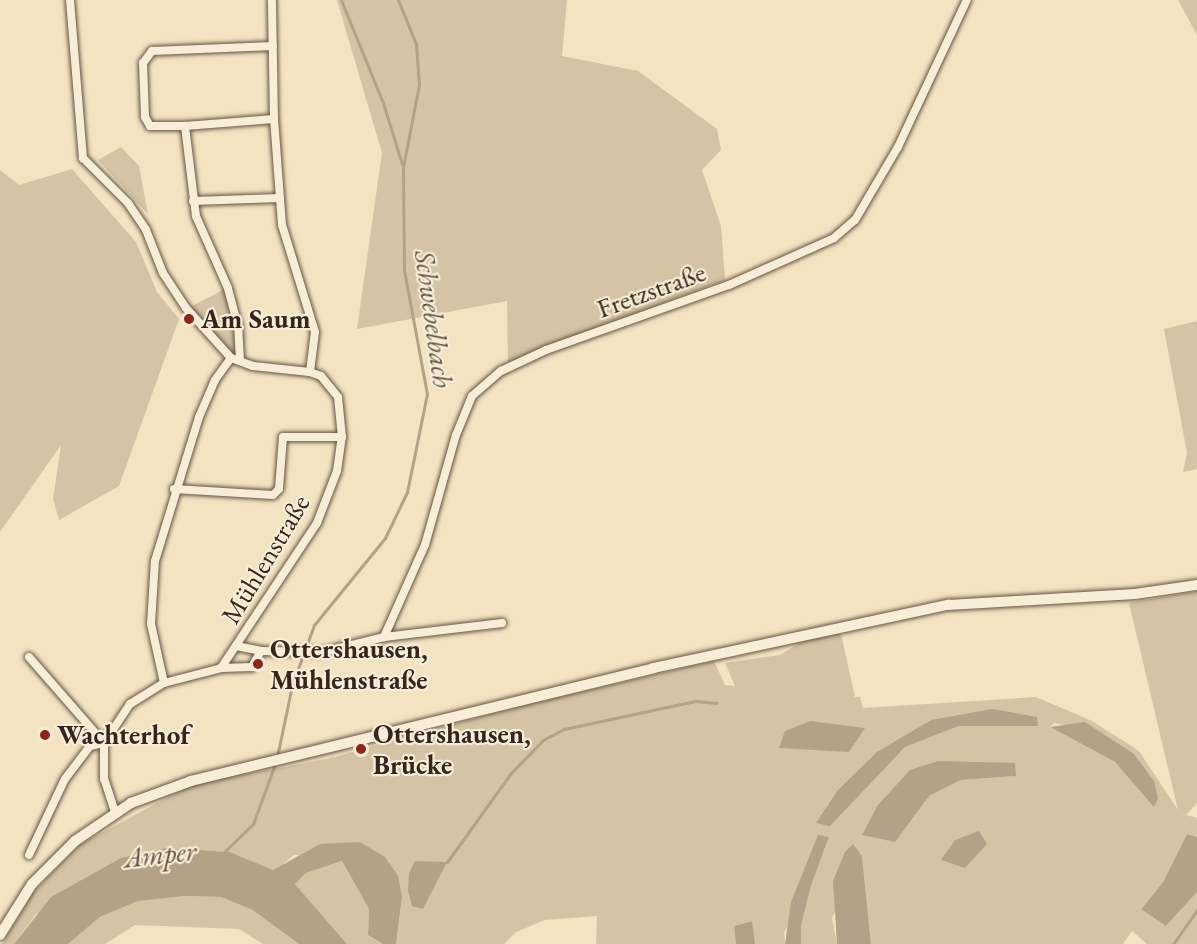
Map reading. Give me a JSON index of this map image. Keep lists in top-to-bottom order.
{
  "streets": {
    "street": ["Fretzstraße", "Mühlenstraße"]
  },
  "water": ["Schwebelbach", "Amper"],
  "places": [
    "Am Saum",
    "Ottershausen, Mühlenstraße",
    "Wachterhof",
    "Ottershausen, Brücke"
  ]
}
